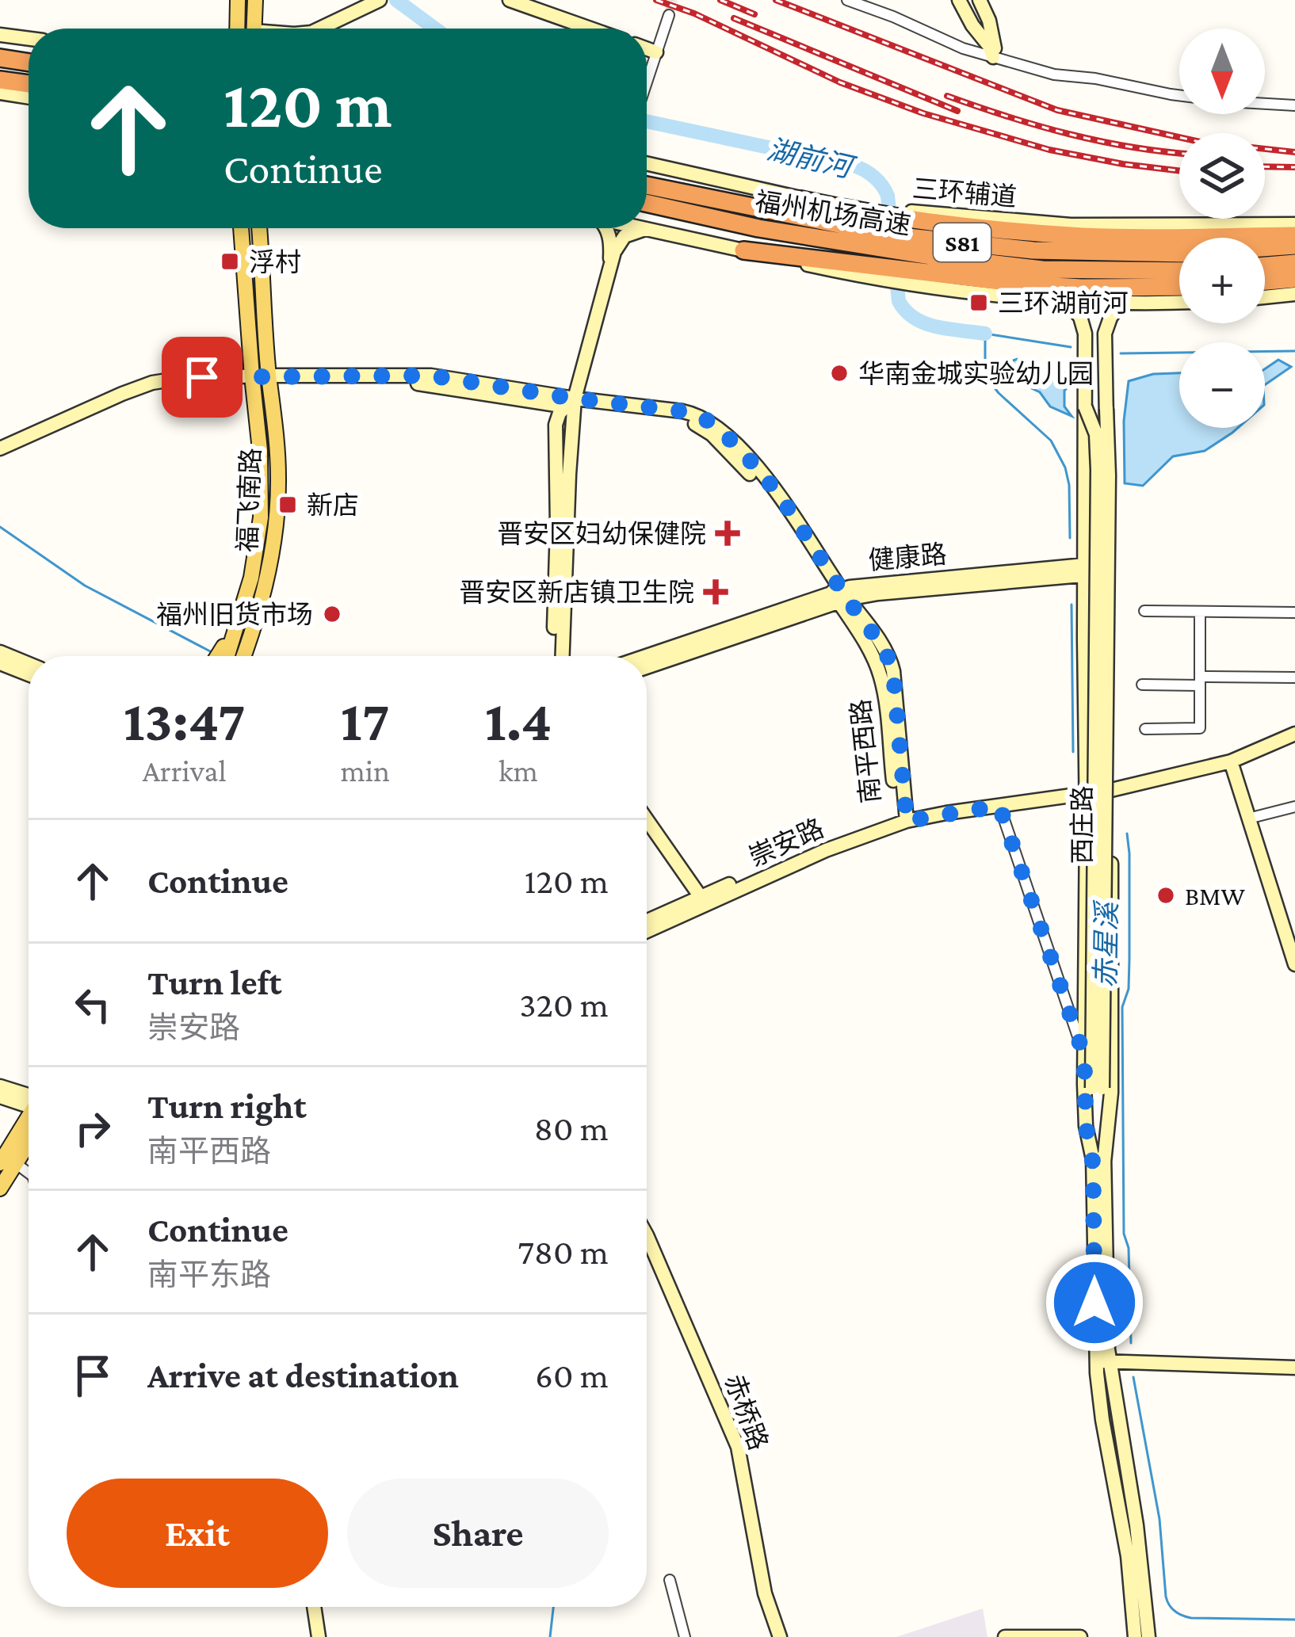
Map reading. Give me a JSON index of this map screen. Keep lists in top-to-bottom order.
{
  "streets": {
    "highway": ["福州机场高速", "S81"],
    "main road": ["福飞南路"],
    "street": [
      "三环辅道",
      "健康路",
      "南平西路",
      "西庄路",
      "崇安路",
      "赤桥路"
    ]
  },
  "crossings": [
    ["福飞南路", "南平西路"],
    ["健康路", "南平西路"],
    ["南平西路", "崇安路"]
  ],
  "water": ["湖前河", "赤星溪"],
  "places": {
    "transit": ["浮村", "三环湖前河", "新店"],
    "other": ["华南金城实验幼儿园", "福州旧货市场", "BMW"],
    "health": ["晋安区妇幼保健院", "晋安区新店镇卫生院"]
  },
  "north": "bottom",
  "page": {
    "map_buttons": ["+", "−"],
    "turn": ["120 m", "Continue"],
    "eta": [
      "13:47",
      "Arrival",
      "17",
      "min",
      "1.4",
      "km"
    ],
    "list": [
      {
        "name": "Continue",
        "value": "120 m"
      },
      {
        "name": "Turn left",
        "note": "崇安路",
        "value": "320 m"
      },
      {
        "name": "Turn right",
        "note": "南平西路",
        "value": "80 m"
      },
      {
        "name": "Continue",
        "note": "南平东路",
        "value": "780 m"
      },
      {
        "name": "Arrive at destination",
        "value": "60 m"
      }
    ],
    "buttons": ["Exit", "Share"]
  }
}
